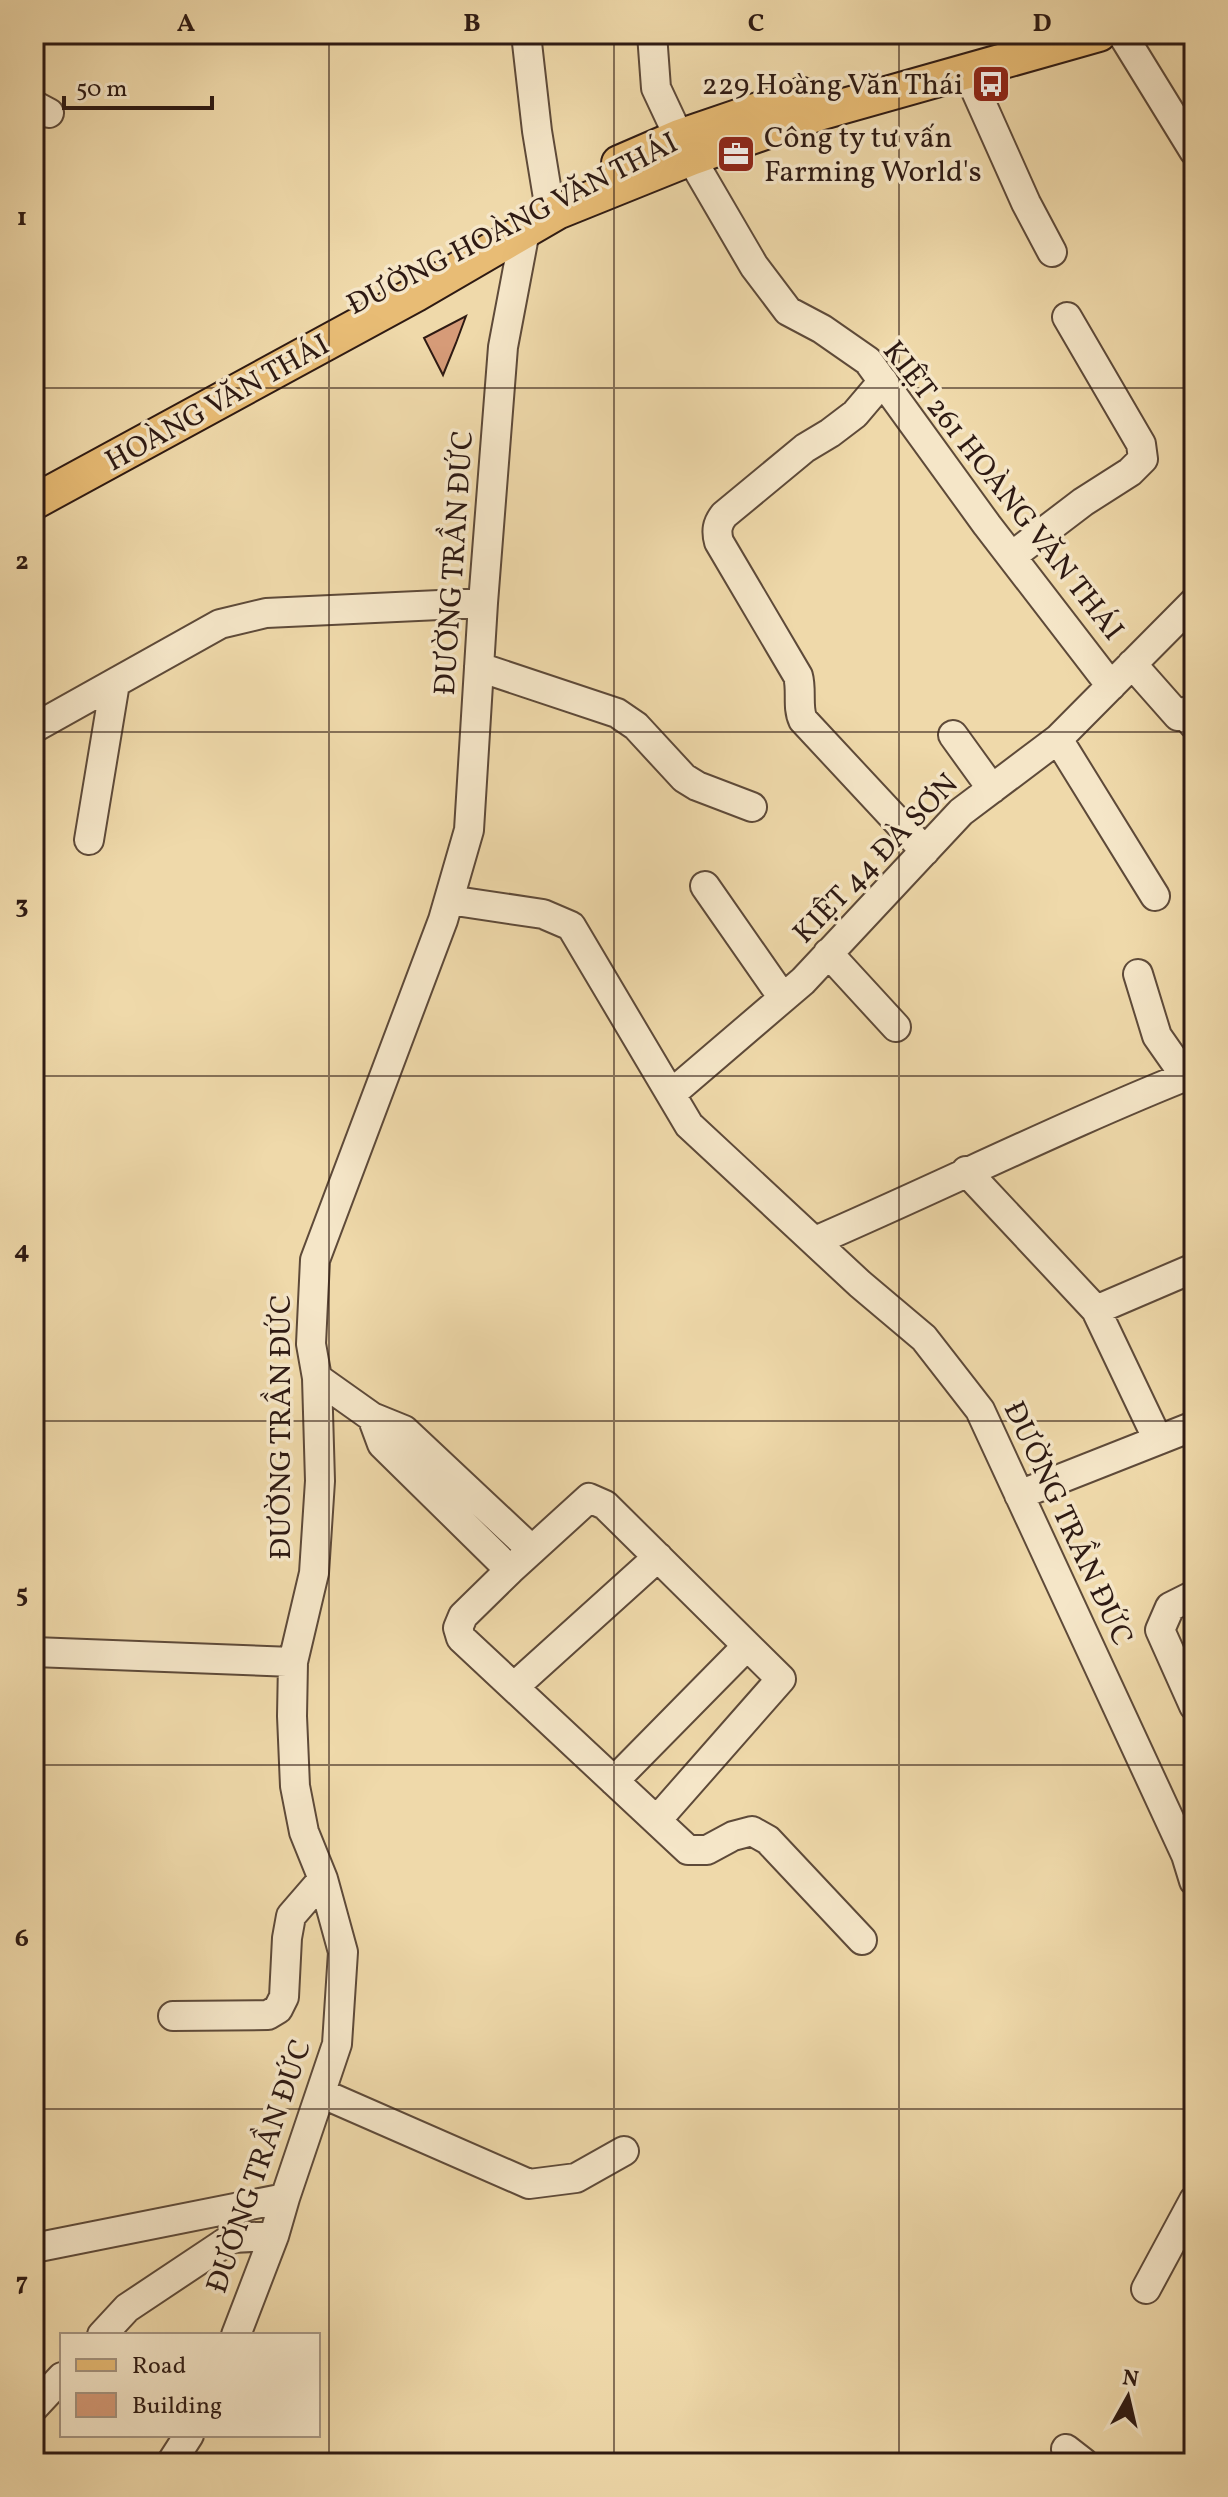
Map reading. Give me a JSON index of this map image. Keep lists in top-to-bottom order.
{
  "streets": {
    "main road": ["ĐƯỜNG HOÀNG VĂN THÁI", "HOÀNG VĂN THÁI"],
    "street": ["KIỆT 261 HOÀNG VĂN THÁI", "ĐƯỜNG TRẦN ĐỨC", "KIỆT 44 ĐÀ SƠN"]
  },
  "crossings": [
    ["ĐƯỜNG HOÀNG VĂN THÁI", "HOÀNG VĂN THÁI"],
    ["ĐƯỜNG HOÀNG VĂN THÁI", "KIỆT 261 HOÀNG VĂN THÁI"],
    ["ĐƯỜNG HOÀNG VĂN THÁI", "ĐƯỜNG TRẦN ĐỨC"],
    ["HOÀNG VĂN THÁI", "ĐƯỜNG TRẦN ĐỨC"],
    ["KIỆT 261 HOÀNG VĂN THÁI", "KIỆT 44 ĐÀ SƠN"],
    ["ĐƯỜNG TRẦN ĐỨC", "KIỆT 44 ĐÀ SƠN"]
  ],
  "places": {
    "bus stop": ["229 Hoàng Văn Thái"],
    "office": ["Công ty tư vấn Farming World's"]
  },
  "legend": ["Road", "Building"],
  "scale_bar": "50 m",
  "north": "top",
  "grid": {
    "columns": [
      "A",
      "B",
      "C",
      "D"
    ],
    "rows": [
      "1",
      "2",
      "3",
      "4",
      "5",
      "6",
      "7"
    ]
  }
}
